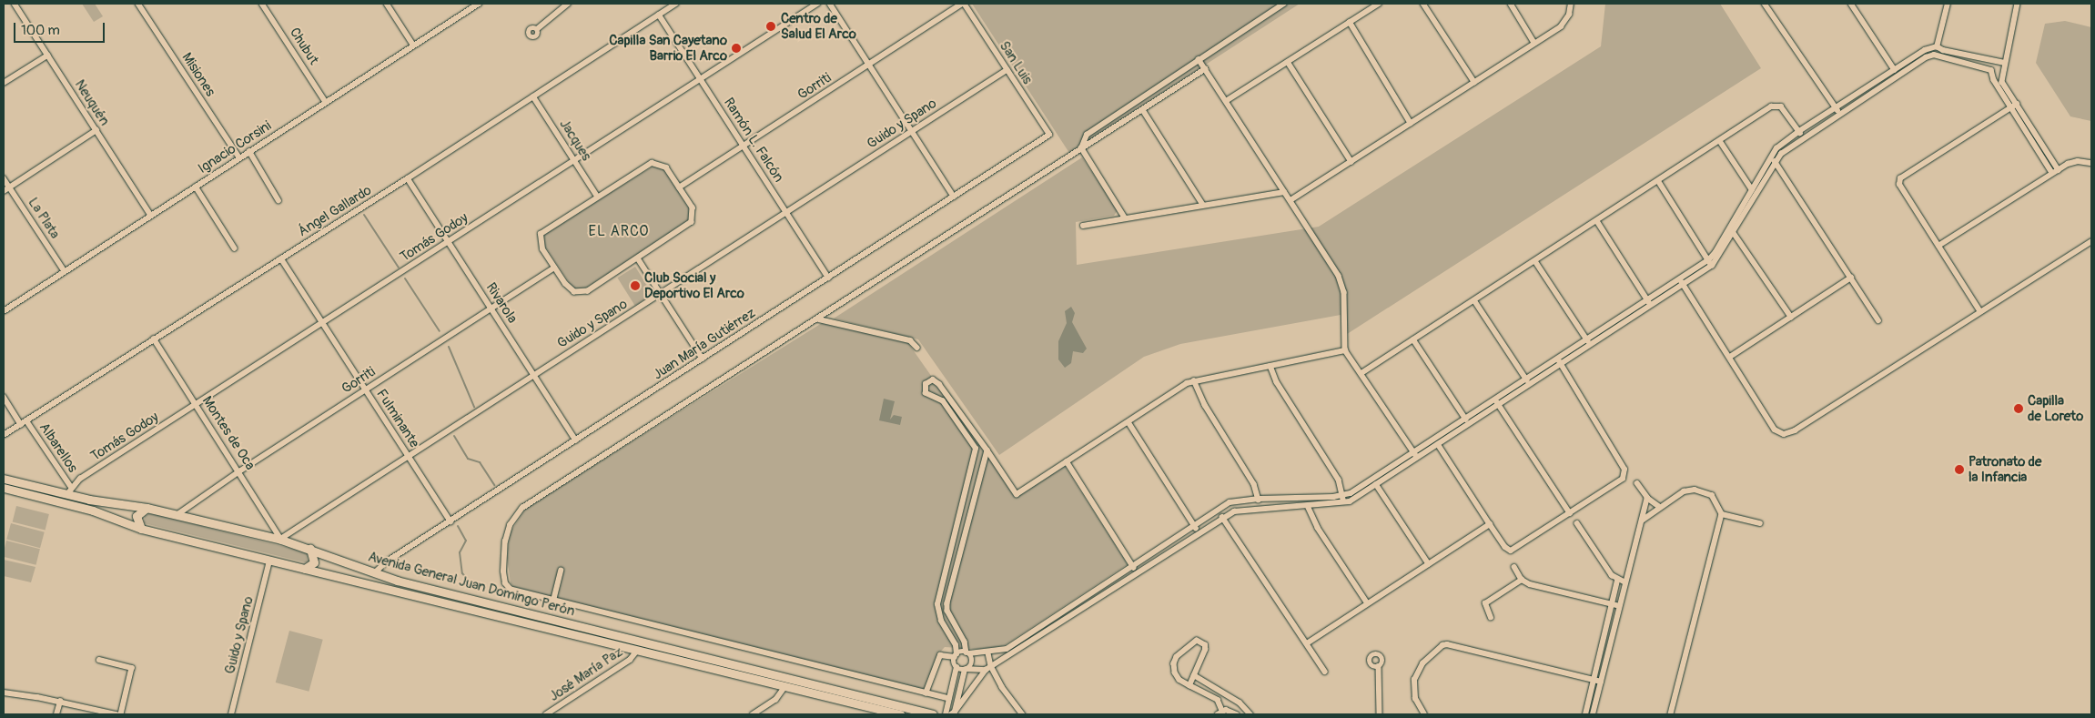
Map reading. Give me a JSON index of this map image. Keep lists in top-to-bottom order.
{
  "streets": {
    "main road": ["Avenida General Juan Domingo Perón"],
    "street": [
      "Chubut",
      "San Luis",
      "Misiones",
      "Gorriti",
      "Neuquén",
      "Guido y Spano",
      "Jacques",
      "Ramón L. Falcón",
      "Ignacio Corsini",
      "Ángel Gallardo",
      "La Plata",
      "Tomás Godoy",
      "Rivarola",
      "Juan María Gutiérrez",
      "Fulminante",
      "Montes de Oca",
      "Albarellos",
      "José María Paz"
    ]
  },
  "crossings": [
    ["Chubut", "Ignacio Corsini"],
    ["San Luis", "Gorriti"],
    ["San Luis", "Guido y Spano"],
    ["San Luis", "Juan María Gutiérrez"],
    ["Misiones", "Ignacio Corsini"],
    ["Gorriti", "Ramón L. Falcón"],
    ["Gorriti", "Rivarola"],
    ["Gorriti", "Fulminante"],
    ["Gorriti", "Montes de Oca"],
    ["Gorriti", "Avenida General Juan Domingo Perón"],
    ["Neuquén", "Ignacio Corsini"],
    ["Guido y Spano", "Ramón L. Falcón"],
    ["Guido y Spano", "Rivarola"],
    ["Guido y Spano", "Fulminante"],
    ["Guido y Spano", "Montes de Oca"],
    ["Guido y Spano", "Avenida General Juan Domingo Perón"],
    ["Jacques", "Ángel Gallardo"],
    ["Jacques", "Tomás Godoy"],
    ["Ramón L. Falcón", "Ángel Gallardo"],
    ["Ramón L. Falcón", "Tomás Godoy"],
    ["Ramón L. Falcón", "Juan María Gutiérrez"],
    ["Ignacio Corsini", "La Plata"],
    ["Ángel Gallardo", "Rivarola"],
    ["Ángel Gallardo", "Fulminante"],
    ["Ángel Gallardo", "Montes de Oca"],
    ["Ángel Gallardo", "Albarellos"],
    ["Tomás Godoy", "Rivarola"],
    ["Tomás Godoy", "Fulminante"],
    ["Tomás Godoy", "Montes de Oca"],
    ["Tomás Godoy", "Albarellos"],
    ["Tomás Godoy", "Avenida General Juan Domingo Perón"],
    ["Rivarola", "Juan María Gutiérrez"],
    ["Juan María Gutiérrez", "Fulminante"],
    ["Juan María Gutiérrez", "Avenida General Juan Domingo Perón"],
    ["Montes de Oca", "Avenida General Juan Domingo Perón"],
    ["Albarellos", "Avenida General Juan Domingo Perón"],
    ["Avenida General Juan Domingo Perón", "José María Paz"]
  ],
  "districts": ["EL ARCO"],
  "places": [
    "Centro de Salud El Arco",
    "Capilla San Cayetano Barrio El Arco",
    "Club Social y Deportivo El Arco",
    "Capilla de Loreto",
    "Patronato de la Infancia"
  ],
  "scale_bar": "100 m"
}
